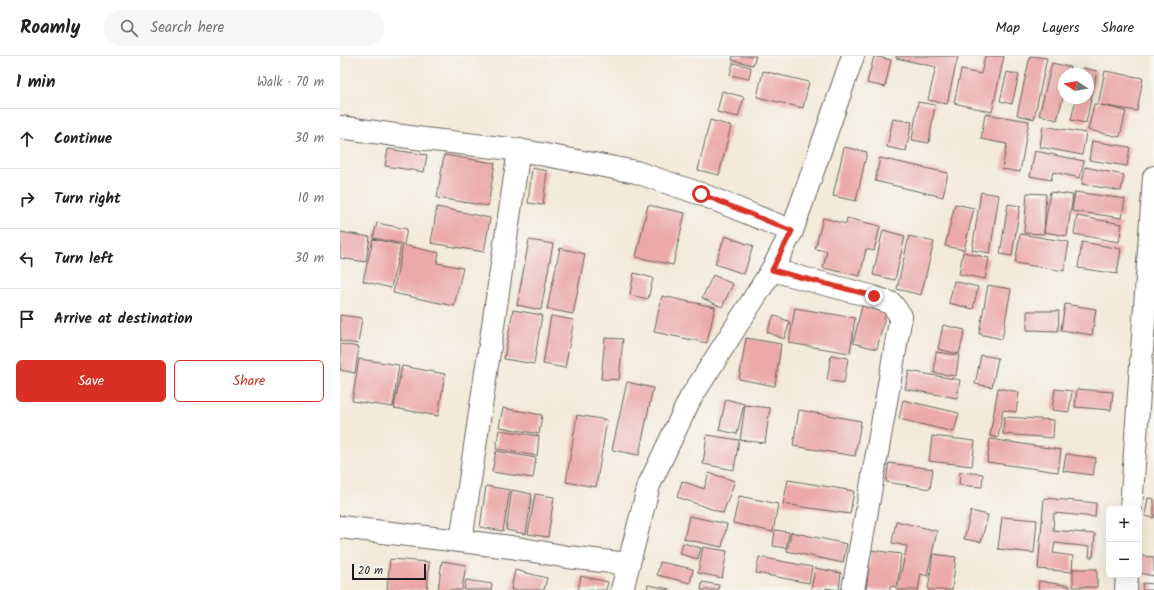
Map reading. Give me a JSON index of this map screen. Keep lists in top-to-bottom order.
{
  "scale_bar": "20 m",
  "north": "left",
  "page": {
    "header": "Roamly",
    "search": "Search here",
    "nav": ["Map", "Layers", "Share"],
    "heading": ["1 min", "Walk · 70 m"],
    "list": [
      ["Continue", "30 m"],
      ["Turn right", "10 m"],
      ["Turn left", "30 m"],
      "Arrive at destination"
    ],
    "buttons": ["Save", "Share"],
    "map_buttons": ["+", "−"],
    "scale": "20 m"
  }
}
